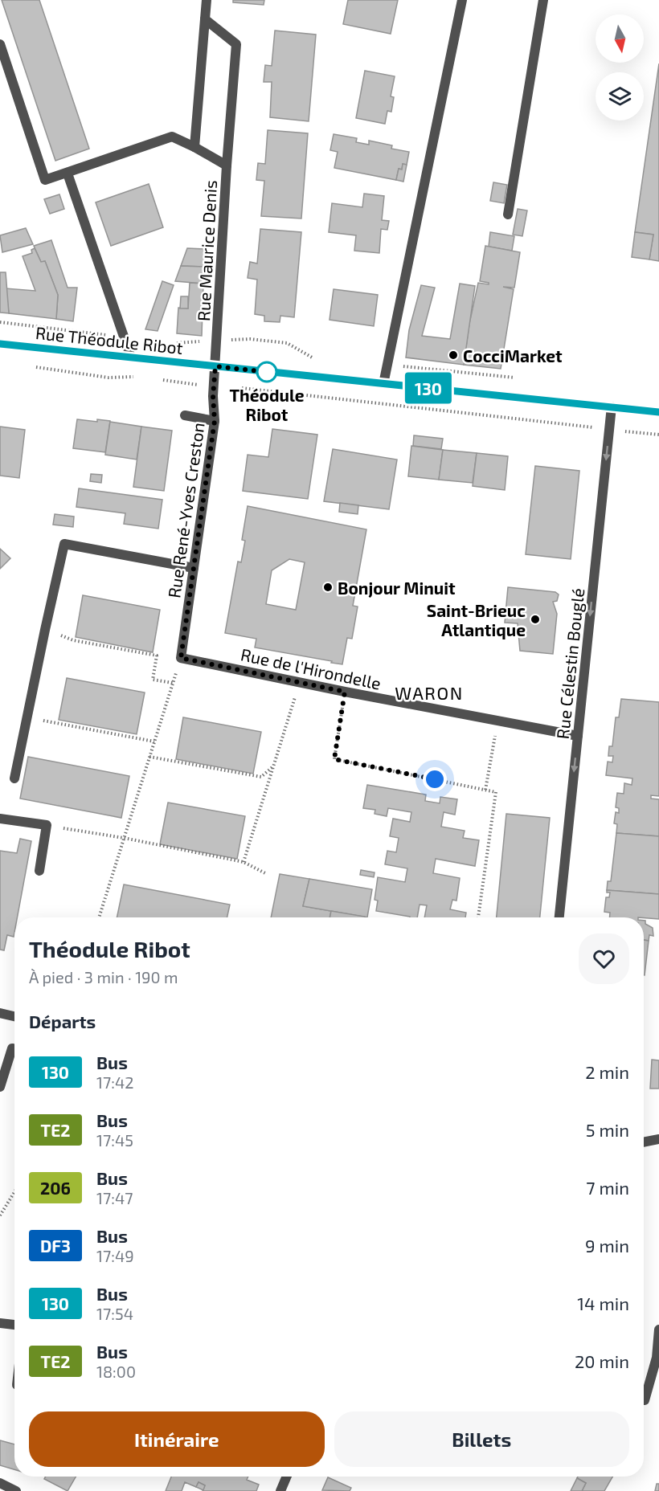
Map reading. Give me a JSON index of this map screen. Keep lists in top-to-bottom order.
{
  "streets": {
    "main road": ["Rue Théodule Ribot"],
    "street": [
      "Rue Maurice Denis",
      "Rue René-Yves Creston",
      "Rue Célestin Bouglé",
      "Rue de l'Hirondelle"
    ]
  },
  "crossings": [
    ["Rue Maurice Denis", "Rue Théodule Ribot"],
    ["Rue Maurice Denis", "Rue René-Yves Creston"],
    ["Rue Théodule Ribot", "Rue René-Yves Creston"],
    ["Rue Théodule Ribot", "Rue Célestin Bouglé"],
    ["Rue René-Yves Creston", "Rue de l'Hirondelle"],
    ["Rue Célestin Bouglé", "Rue de l'Hirondelle"]
  ],
  "one_way": ["Rue Célestin Bouglé"],
  "districts": ["WARON"],
  "places": [
    "CocciMarket",
    "Théodule Ribot",
    "Bonjour Minuit",
    "Saint-Brieuc Atlantique"
  ],
  "lines": ["bus line 130"],
  "north": "bottom",
  "page": {
    "on_map": "130",
    "heading": [
      ["Théodule Ribot", "À pied · 3 min · 190 m"],
      "Départs"
    ],
    "list": [
      {
        "mark": "130",
        "name": "Bus",
        "note": "17:42",
        "value": "2 min"
      },
      {
        "mark": "TE2",
        "name": "Bus",
        "note": "17:45",
        "value": "5 min"
      },
      {
        "mark": "206",
        "name": "Bus",
        "note": "17:47",
        "value": "7 min"
      },
      {
        "mark": "DF3",
        "name": "Bus",
        "note": "17:49",
        "value": "9 min"
      },
      {
        "mark": "130",
        "name": "Bus",
        "note": "17:54",
        "value": "14 min"
      },
      {
        "mark": "TE2",
        "name": "Bus",
        "note": "18:00",
        "value": "20 min"
      }
    ],
    "buttons": ["Itinéraire", "Billets"]
  }
}
